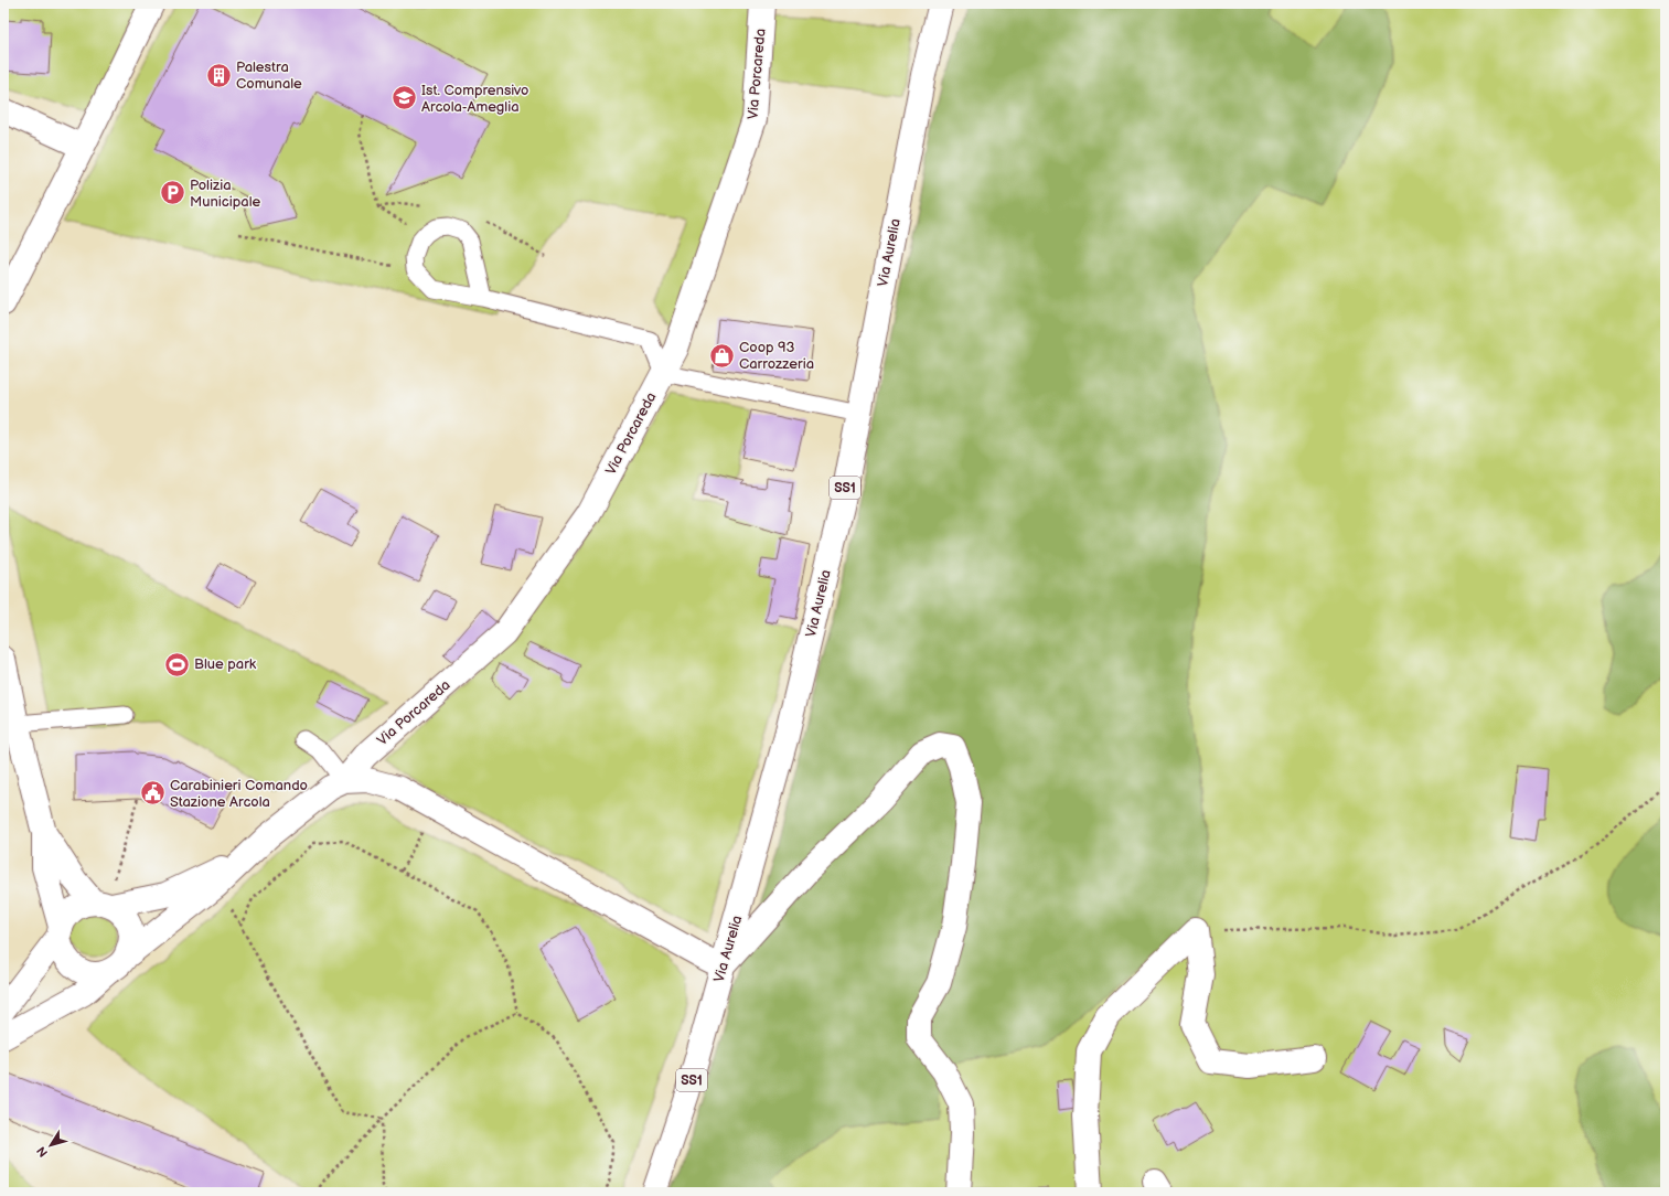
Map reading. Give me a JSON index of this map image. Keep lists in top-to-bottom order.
{
  "streets": {
    "street": ["Via Porcareda", "Via Aurelia", "SS1"]
  },
  "crossings": [
    ["Via Porcareda", "Via Aurelia"]
  ],
  "places": {
    "building": ["Palestra Comunale"],
    "school or university": ["Ist. Comprensivo Arcola-Ameglia"],
    "parking": ["Polizia Municipale"],
    "shop": ["Coop 93 Carrozzeria"],
    "sports": ["Blue park"],
    "public building": ["Carabinieri Comando Stazione Arcola"]
  },
  "north": "bottom left"
}
